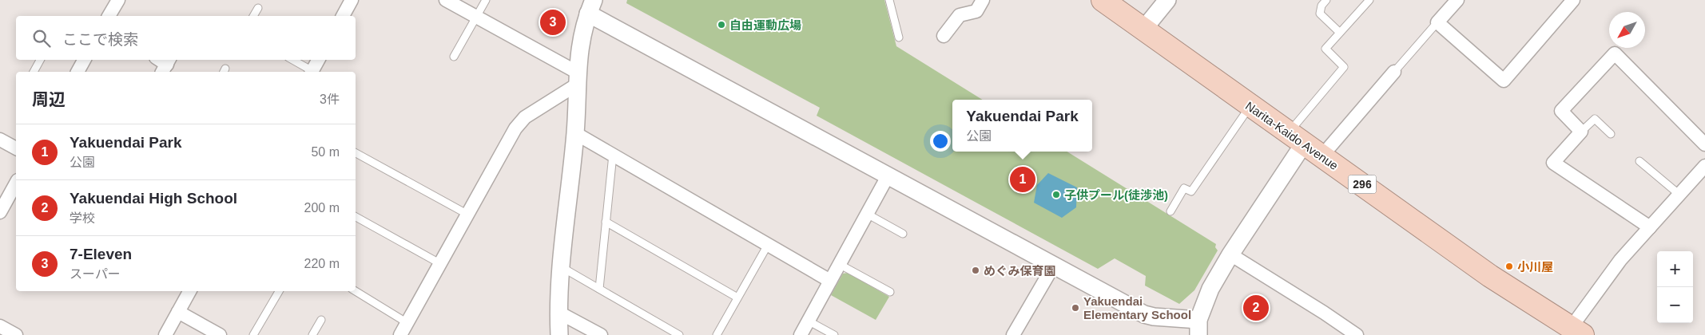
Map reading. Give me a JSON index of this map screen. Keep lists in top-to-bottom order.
{
  "streets": {
    "highway": ["Narita-Kaido Avenue", "296"]
  },
  "places": [
    "自由運動広場",
    "子供プール(徒渉池)",
    "小川屋",
    "めぐみ保育園",
    "Yakuendai Elementary School"
  ],
  "north": "bottom left",
  "page": {
    "pins": ["3", "1", "2"],
    "search": "ここで検索",
    "heading": ["周辺", "3件"],
    "popup": ["Yakuendai Park", "公園"],
    "list": [
      {
        "mark": "1",
        "name": "Yakuendai Park",
        "note": "公園",
        "value": "50 m"
      },
      {
        "mark": "2",
        "name": "Yakuendai High School",
        "note": "学校",
        "value": "200 m"
      },
      {
        "mark": "3",
        "name": "7-Eleven",
        "note": "スーパー",
        "value": "220 m"
      }
    ],
    "map_buttons": ["+", "−"]
  }
}
